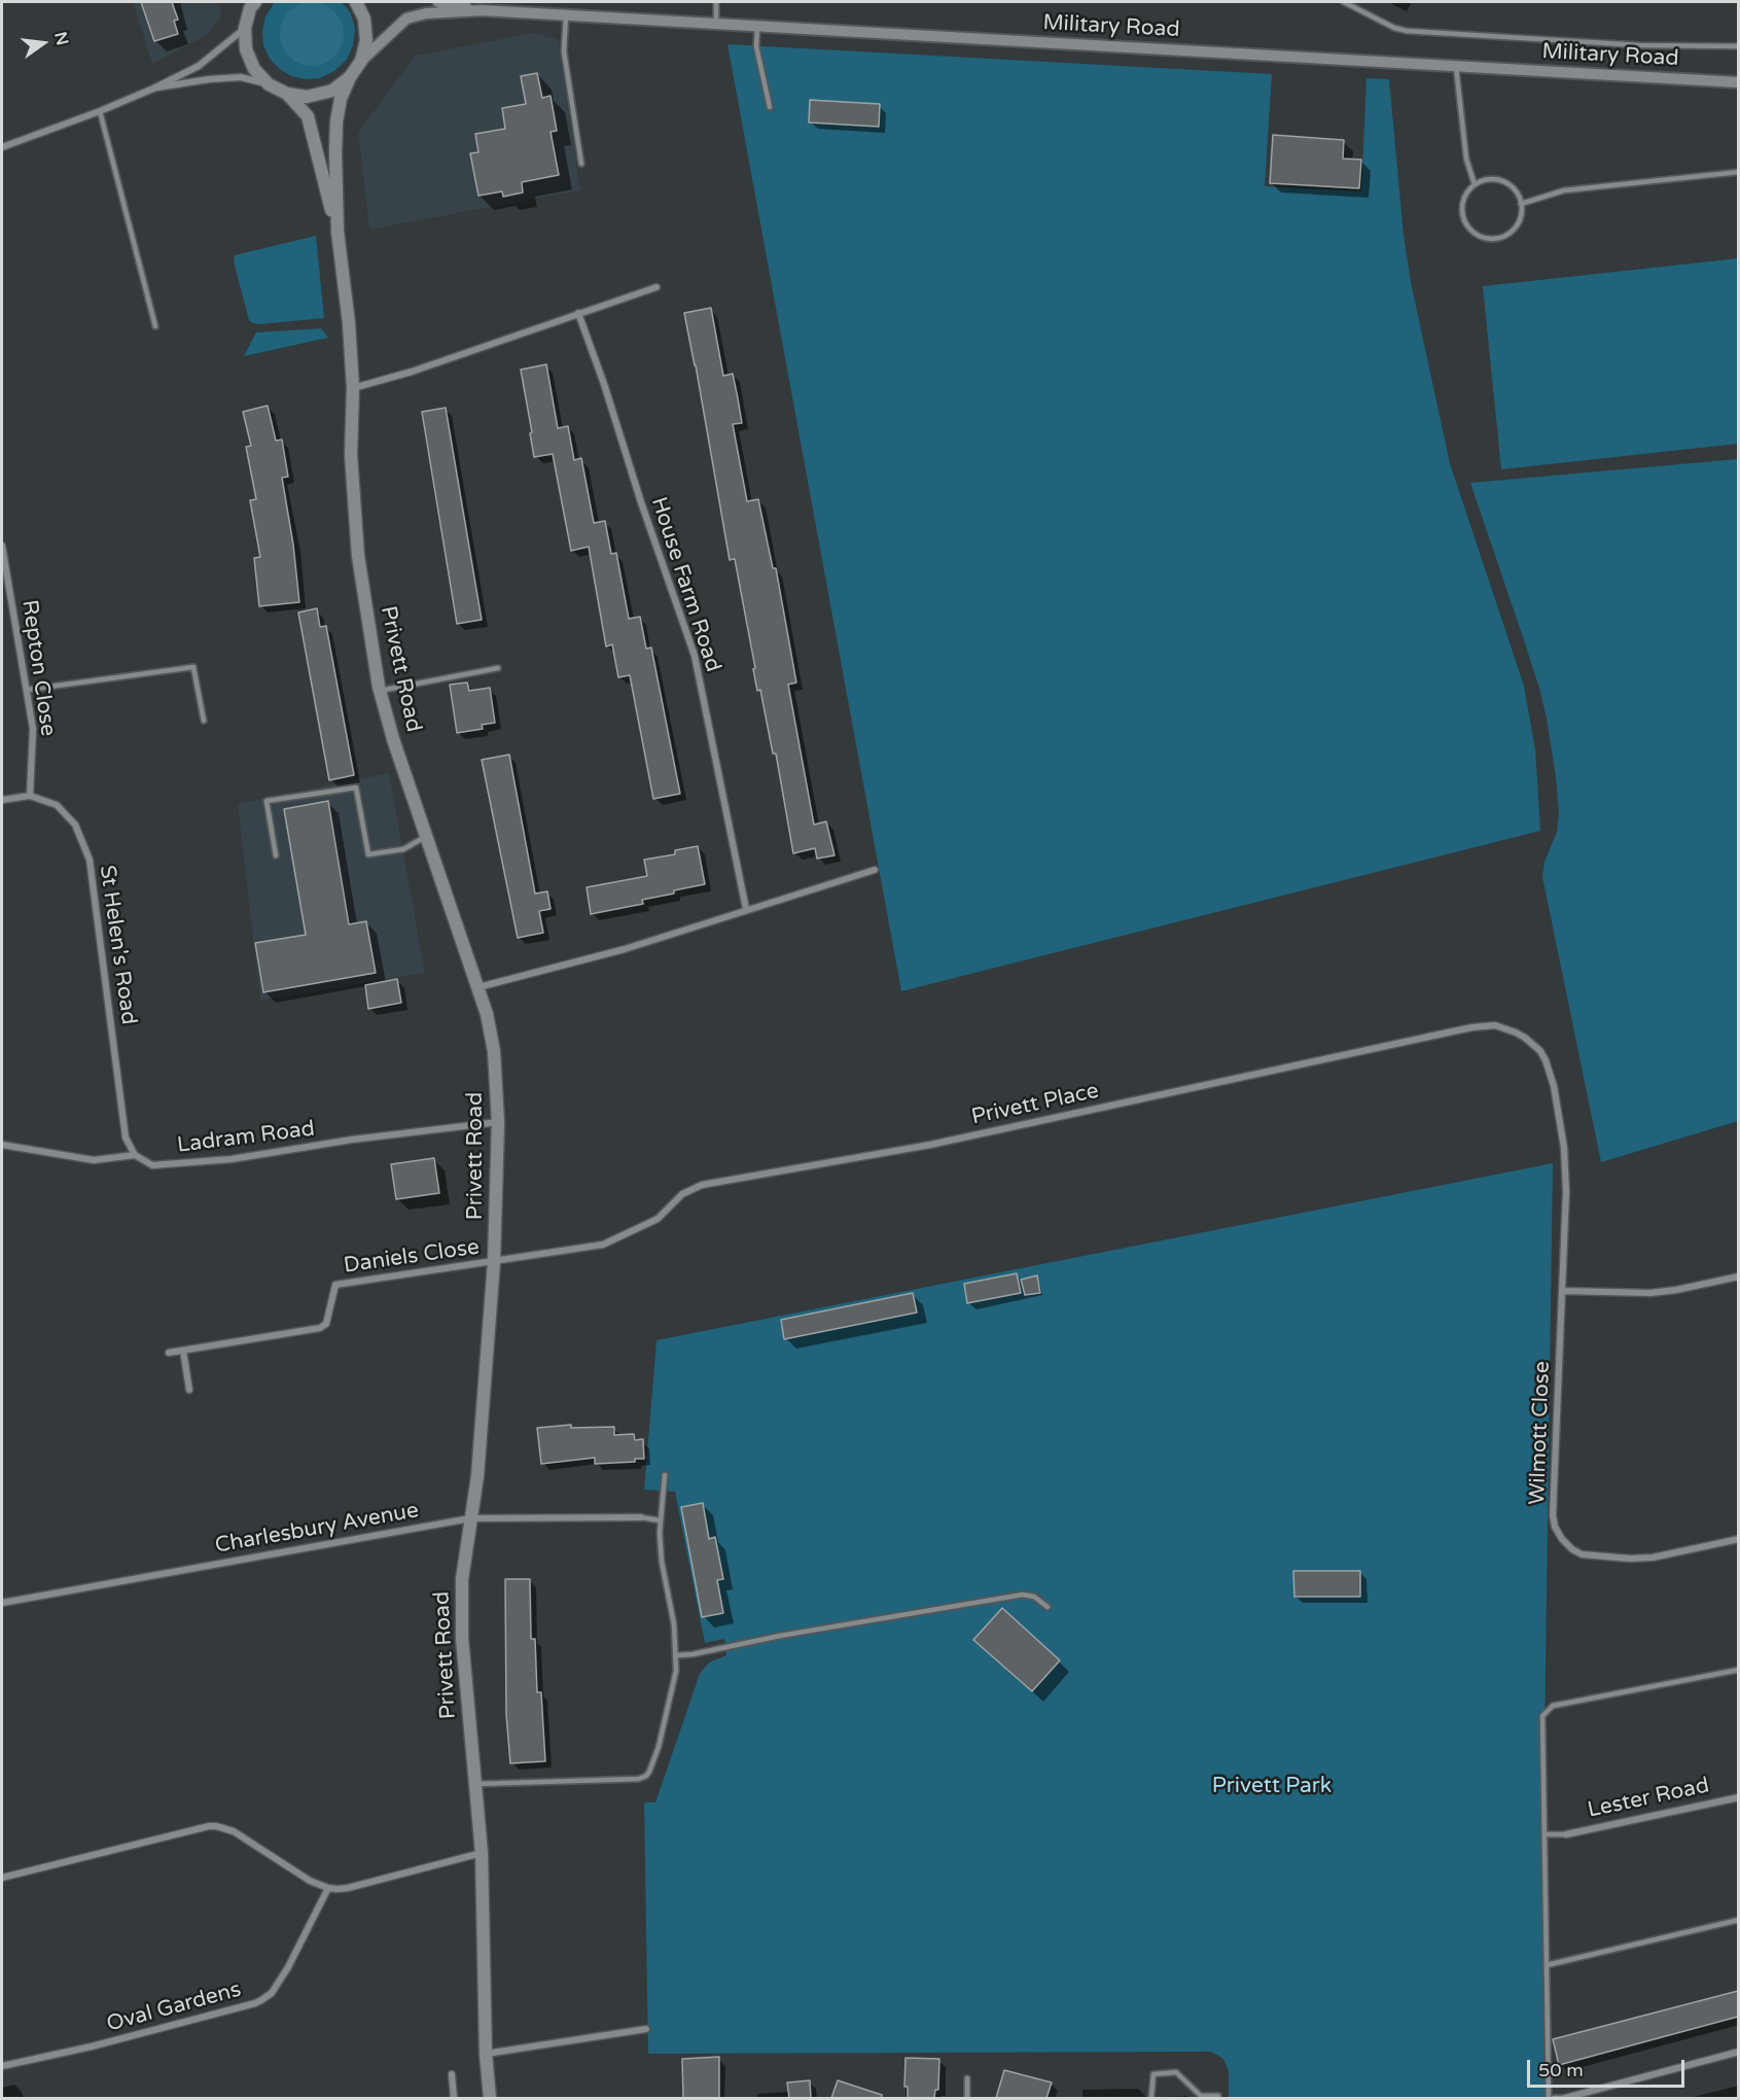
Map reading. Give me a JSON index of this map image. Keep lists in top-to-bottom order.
{
  "streets": {
    "main road": ["Privett Road"],
    "street": [
      "Military Road",
      "House Farm Road",
      "Repton Close",
      "St Helen's Road",
      "Privett Place",
      "Ladram Road",
      "Daniels Close",
      "Wilmott Close",
      "Charlesbury Avenue",
      "Lester Road",
      "Oval Gardens"
    ]
  },
  "crossings": [
    ["Repton Close", "St Helen's Road"],
    ["Privett Road", "Privett Place"],
    ["Privett Road", "Ladram Road"],
    ["Privett Road", "Daniels Close"],
    ["Privett Road", "Charlesbury Avenue"],
    ["St Helen's Road", "Ladram Road"],
    ["Privett Place", "Daniels Close"],
    ["Privett Place", "Wilmott Close"]
  ],
  "parks": ["Privett Park"],
  "scale_bar": "50 m",
  "north": "right"
}
